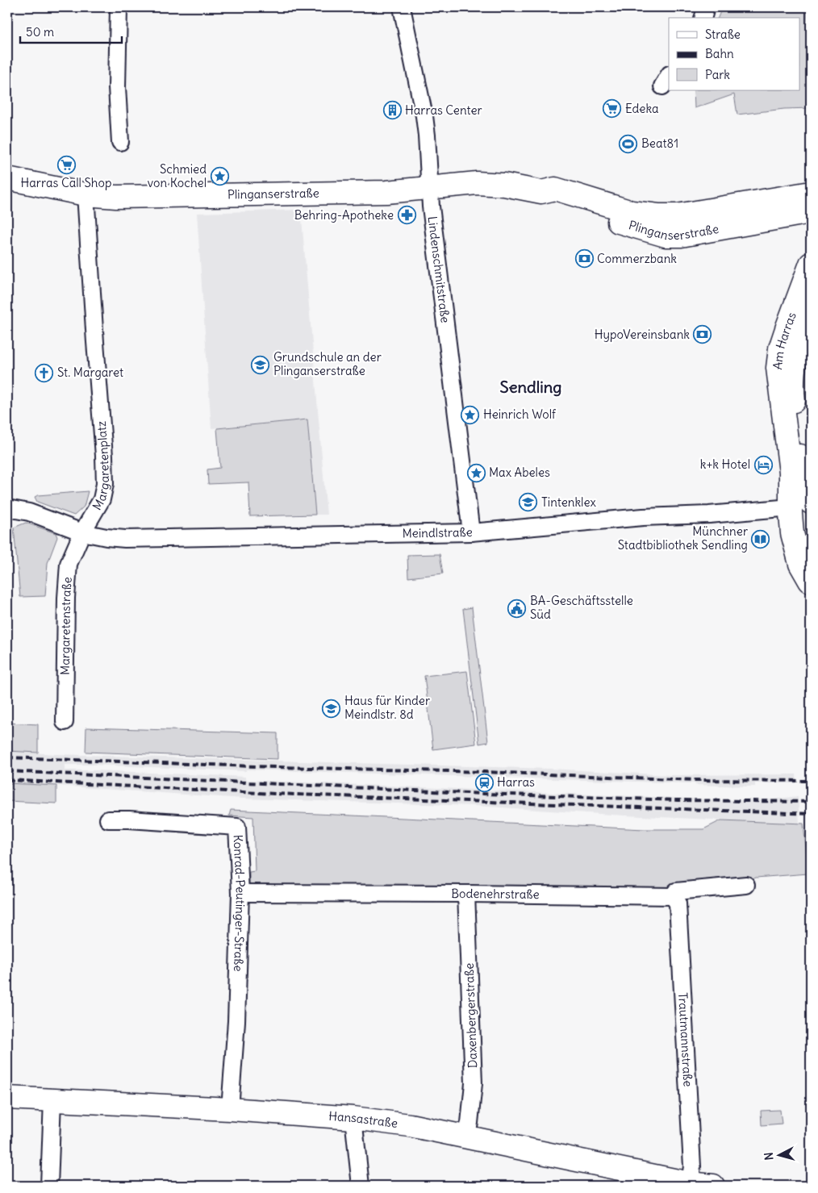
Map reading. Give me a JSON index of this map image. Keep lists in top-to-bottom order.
{
  "streets": {
    "main road": ["Plinganserstraße", "Am Harras", "Hansastraße"],
    "street": [
      "Lindenschmitstraße",
      "Margaretenplatz",
      "Meindlstraße",
      "Margaretenstraße",
      "Bodenehrstraße",
      "Konrad-Peutinger-Straße",
      "Daxenbergerstraße",
      "Trautmannstraße"
    ]
  },
  "crossings": [
    ["Plinganserstraße", "Lindenschmitstraße"],
    ["Plinganserstraße", "Margaretenplatz"],
    ["Lindenschmitstraße", "Meindlstraße"],
    ["Margaretenplatz", "Meindlstraße"],
    ["Margaretenplatz", "Margaretenstraße"],
    ["Meindlstraße", "Margaretenstraße"],
    ["Bodenehrstraße", "Konrad-Peutinger-Straße"],
    ["Bodenehrstraße", "Daxenbergerstraße"],
    ["Bodenehrstraße", "Trautmannstraße"],
    ["Konrad-Peutinger-Straße", "Hansastraße"],
    ["Daxenbergerstraße", "Hansastraße"],
    ["Trautmannstraße", "Hansastraße"]
  ],
  "districts": ["Sendling"],
  "places": {
    "supermarket": ["Edeka", "Harras Call Shop"],
    "building": ["Harras Center"],
    "sports": ["Beat81"],
    "place": ["Schmied von Kochel", "Heinrich Wolf", "Max Abeles"],
    "pharmacy": ["Behring-Apotheke"],
    "bank": ["Commerzbank", "HypoVereinsbank"],
    "school or university": ["Grundschule an der Plinganserstraße", "Tintenklex", "Haus für Kinder Meindlstr. 8d"],
    "church": ["St. Margaret"],
    "hotel": ["k+k Hotel"],
    "library": ["Münchner Stadtbibliothek Sendling"],
    "public building": ["BA-Geschäftsstelle Süd"],
    "station": ["Harras"]
  },
  "legend": ["Straße", "Bahn", "Park"],
  "scale_bar": "50 m",
  "north": "left"
}
